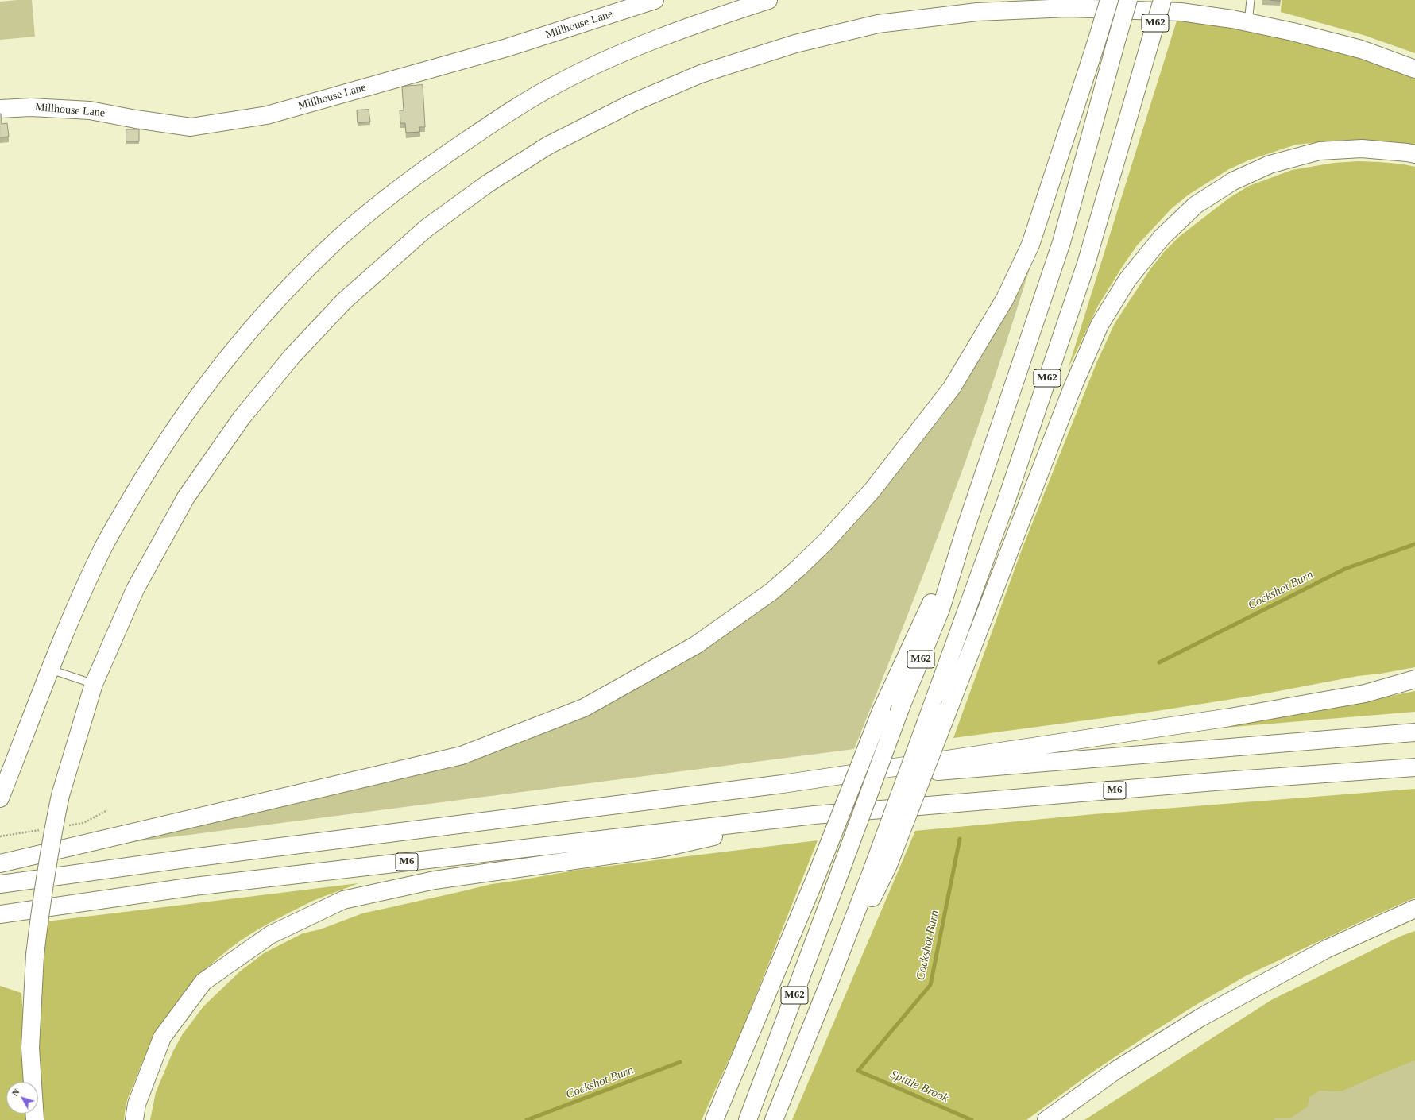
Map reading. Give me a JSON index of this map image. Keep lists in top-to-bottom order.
{
  "streets": {
    "main road": ["M62", "Millhouse Lane", "M6"]
  },
  "water": ["Cockshot Burn", "Spittle Brook"],
  "north": "top left"
}
